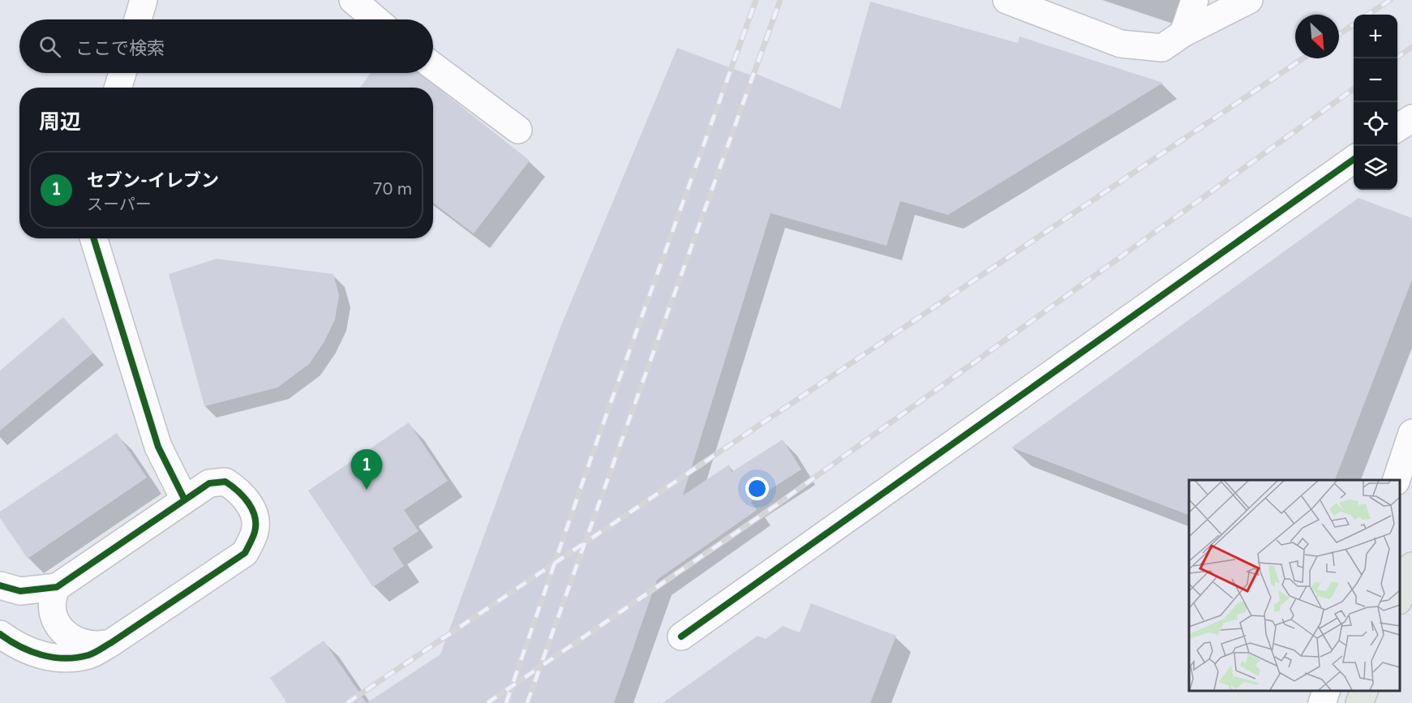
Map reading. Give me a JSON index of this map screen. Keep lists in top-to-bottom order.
{
  "north": "bottom right",
  "page": {
    "map_buttons": ["+", "−"],
    "search": "ここで検索",
    "heading": "周辺",
    "list": [
      {
        "mark": "1",
        "name": "セブン-イレブン",
        "note": "スーパー",
        "value": "70 m"
      }
    ],
    "pins": "1"
  }
}
